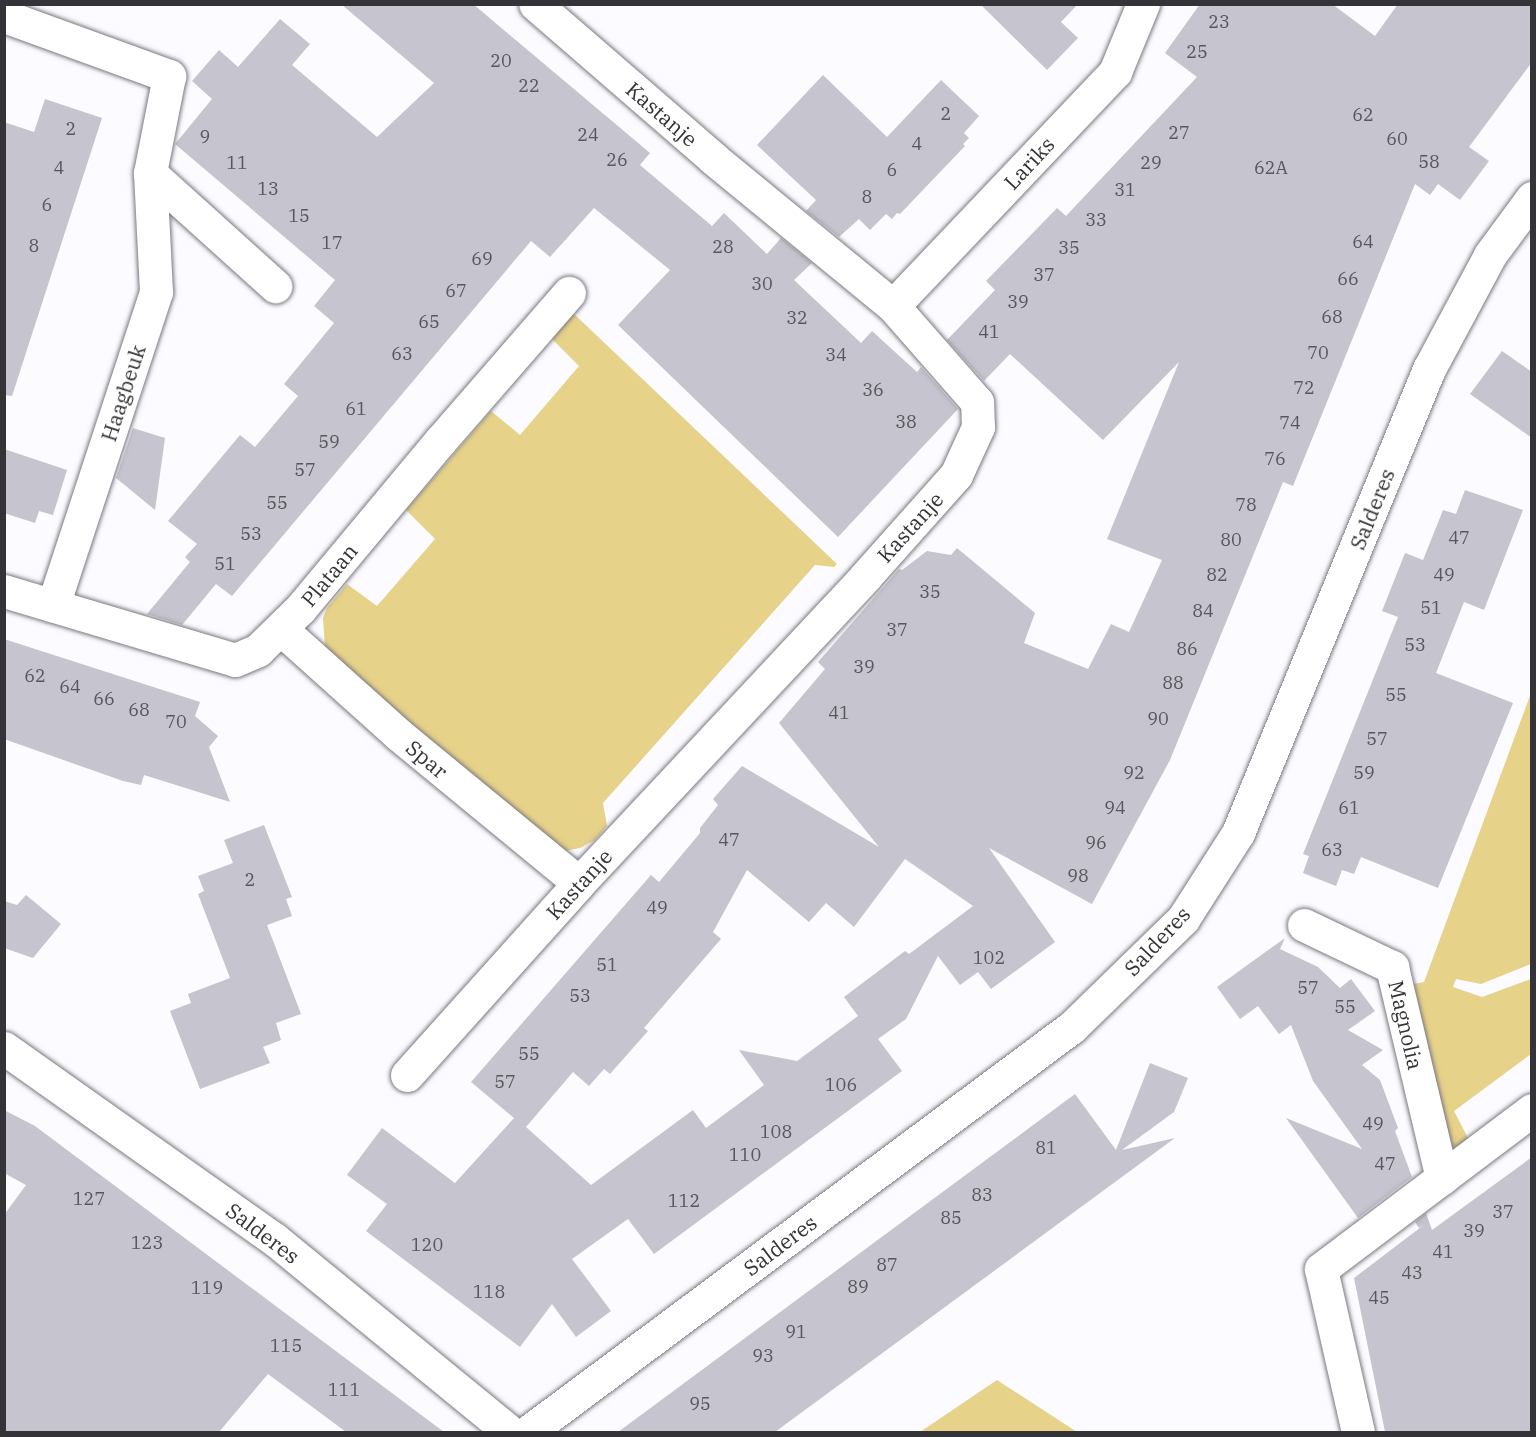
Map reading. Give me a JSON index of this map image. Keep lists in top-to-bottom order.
{
  "streets": {
    "street": [
      "Kastanje",
      "Lariks",
      "Haagbeuk",
      "Salderes",
      "Plataan",
      "Spar",
      "Magnolia"
    ]
  },
  "crossings": [
    ["Kastanje", "Lariks"],
    ["Kastanje", "Spar"],
    ["Haagbeuk", "Plataan"],
    ["Plataan", "Spar"]
  ],
  "house_numbers": [
    "23",
    "25",
    "20",
    "22",
    "2",
    "62",
    "2",
    "27",
    "24",
    "9",
    "60",
    "4",
    "26",
    "58",
    "11",
    "29",
    "4",
    "62A",
    "6",
    "13",
    "31",
    "8",
    "6",
    "15",
    "33",
    "64",
    "17",
    "8",
    "28",
    "35",
    "69",
    "37",
    "66",
    "30",
    "67",
    "39",
    "68",
    "32",
    "65",
    "41",
    "70",
    "63",
    "34",
    "72",
    "36",
    "61",
    "38",
    "74",
    "59",
    "76",
    "57",
    "55",
    "78",
    "53",
    "47",
    "80",
    "51",
    "82",
    "49",
    "35",
    "51",
    "84",
    "37",
    "53",
    "86",
    "39",
    "62",
    "88",
    "64",
    "55",
    "66",
    "68",
    "41",
    "90",
    "70",
    "57",
    "92",
    "59",
    "94",
    "61",
    "47",
    "96",
    "63",
    "98",
    "2",
    "49",
    "102",
    "51",
    "57",
    "53",
    "55",
    "55",
    "57",
    "106",
    "49",
    "108",
    "81",
    "110",
    "47",
    "83",
    "127",
    "112",
    "37",
    "85",
    "39",
    "123",
    "120",
    "41",
    "87",
    "43",
    "89",
    "119",
    "118",
    "45",
    "91",
    "115",
    "93",
    "111",
    "95"
  ]
}
